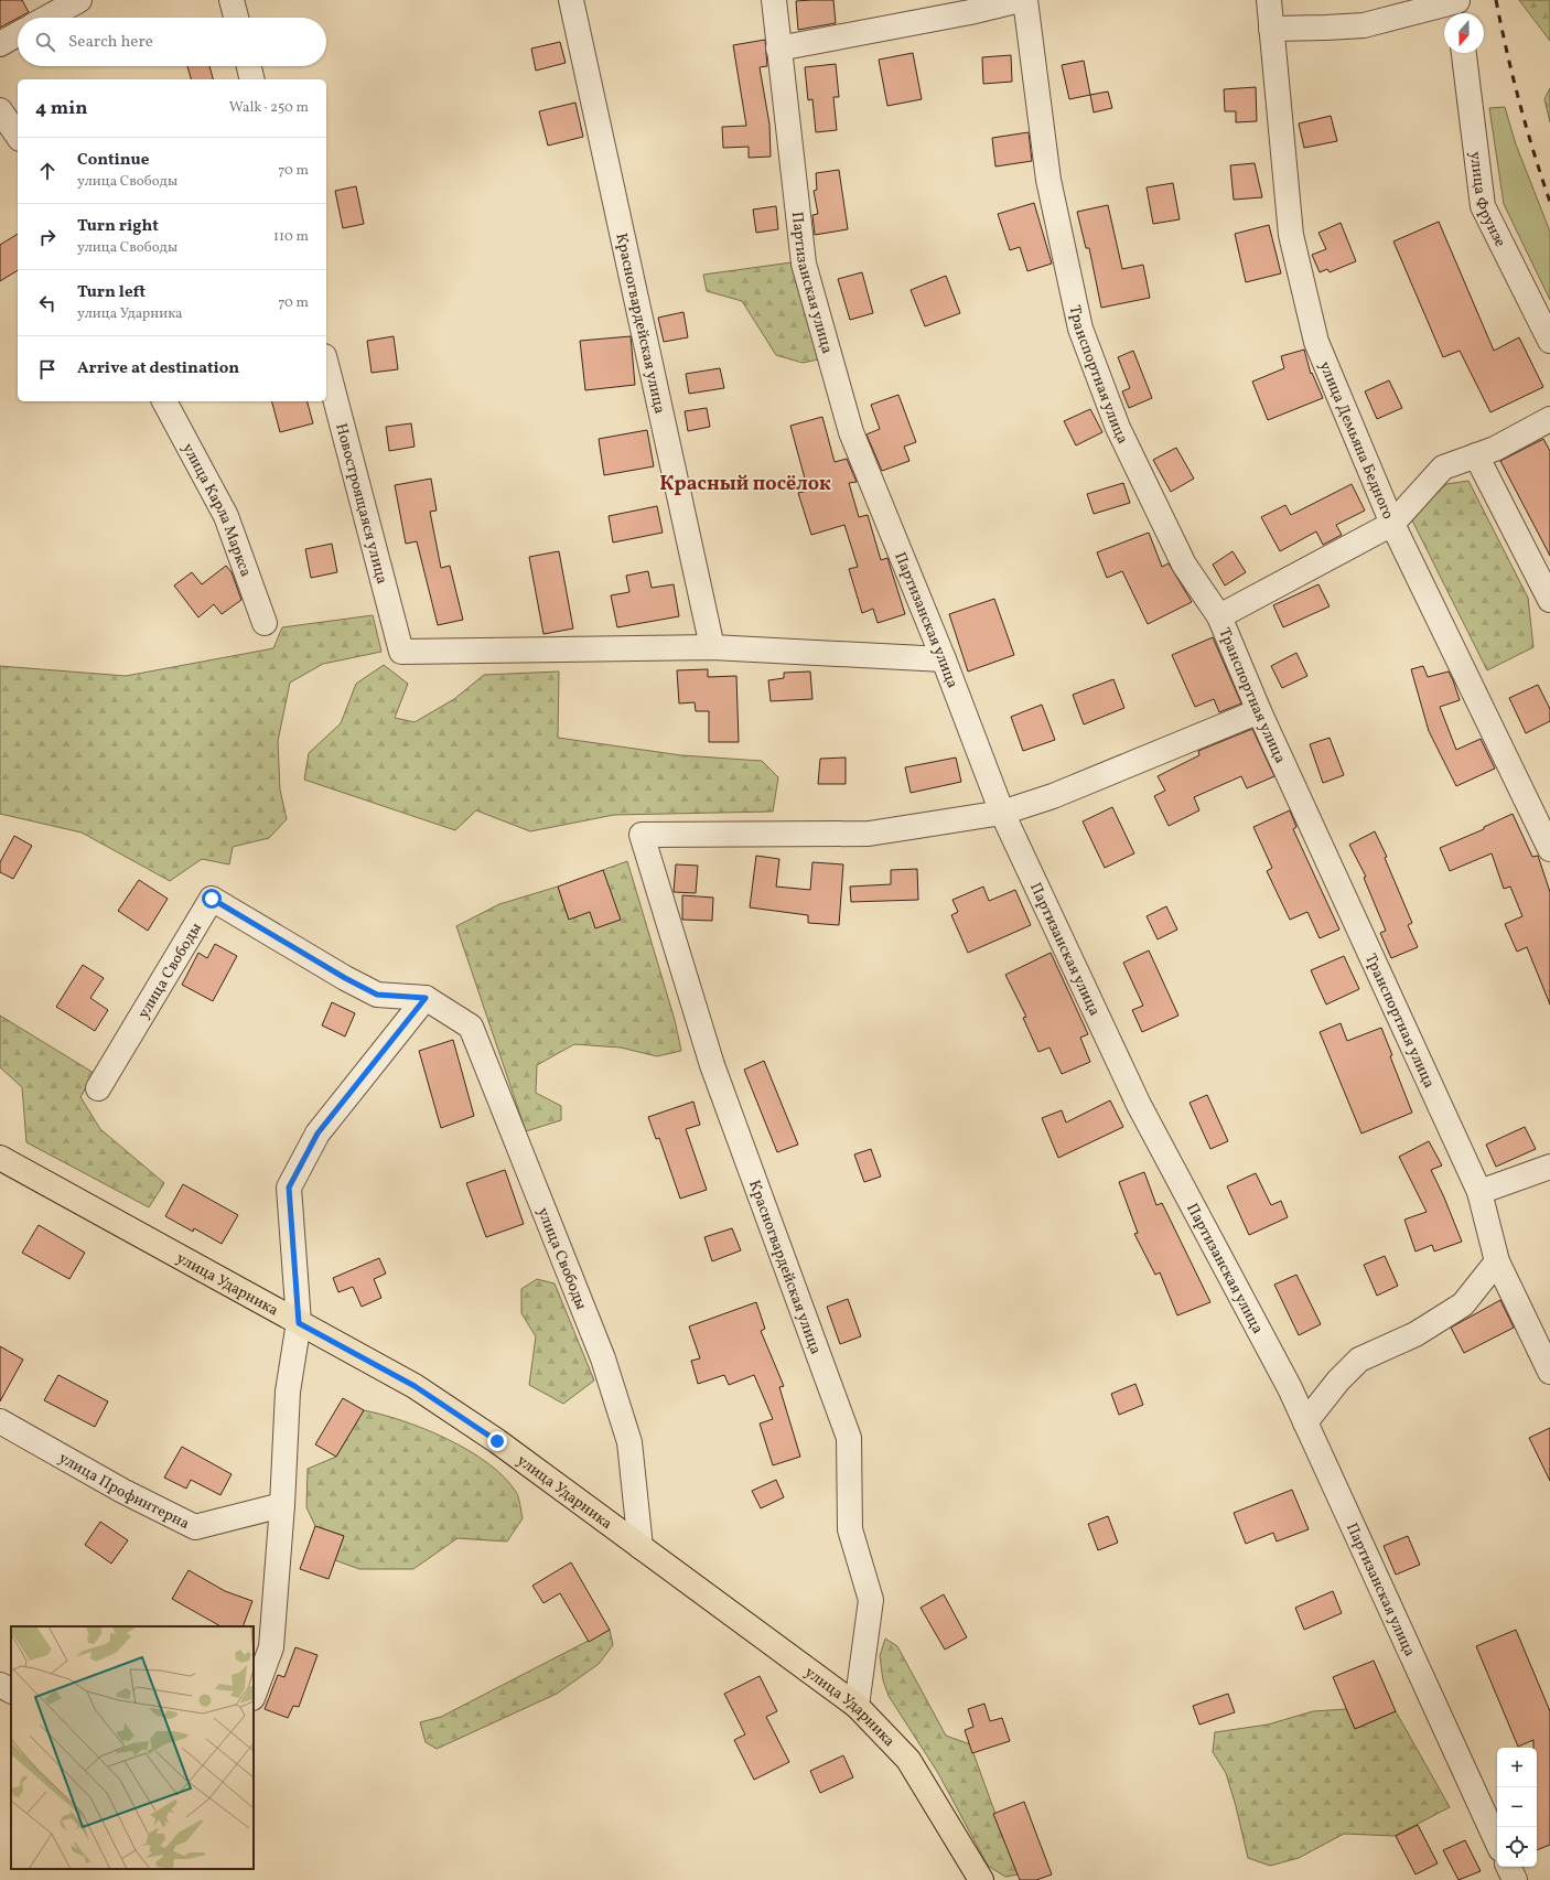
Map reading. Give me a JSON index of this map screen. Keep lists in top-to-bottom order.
{
  "streets": {
    "main road": ["улица Ударника"],
    "street": [
      "улица Фрунзе",
      "Партизанская улица",
      "Красногвардейская улица",
      "Транспортная улица",
      "улица Демьяна Бедного",
      "Новостроящаяся улица",
      "улица Карла Маркса",
      "улица Свободы",
      "улица Профинтерна"
    ]
  },
  "crossings": [
    ["Партизанская улица", "Красногвардейская улица"],
    ["Красногвардейская улица", "Новостроящаяся улица"],
    ["Красногвардейская улица", "улица Ударника"],
    ["улица Свободы", "улица Ударника"]
  ],
  "districts": ["Красный посёлок"],
  "north": "bottom",
  "page": {
    "search": "Search here",
    "heading": ["4 min", "Walk · 250 m"],
    "list": [
      ["Continue", "улица Свободы", "70 m"],
      ["Turn right", "улица Свободы", "110 m"],
      ["Turn left", "улица Ударника", "70 m"],
      "Arrive at destination"
    ],
    "map_buttons": ["+", "−"]
  }
}
